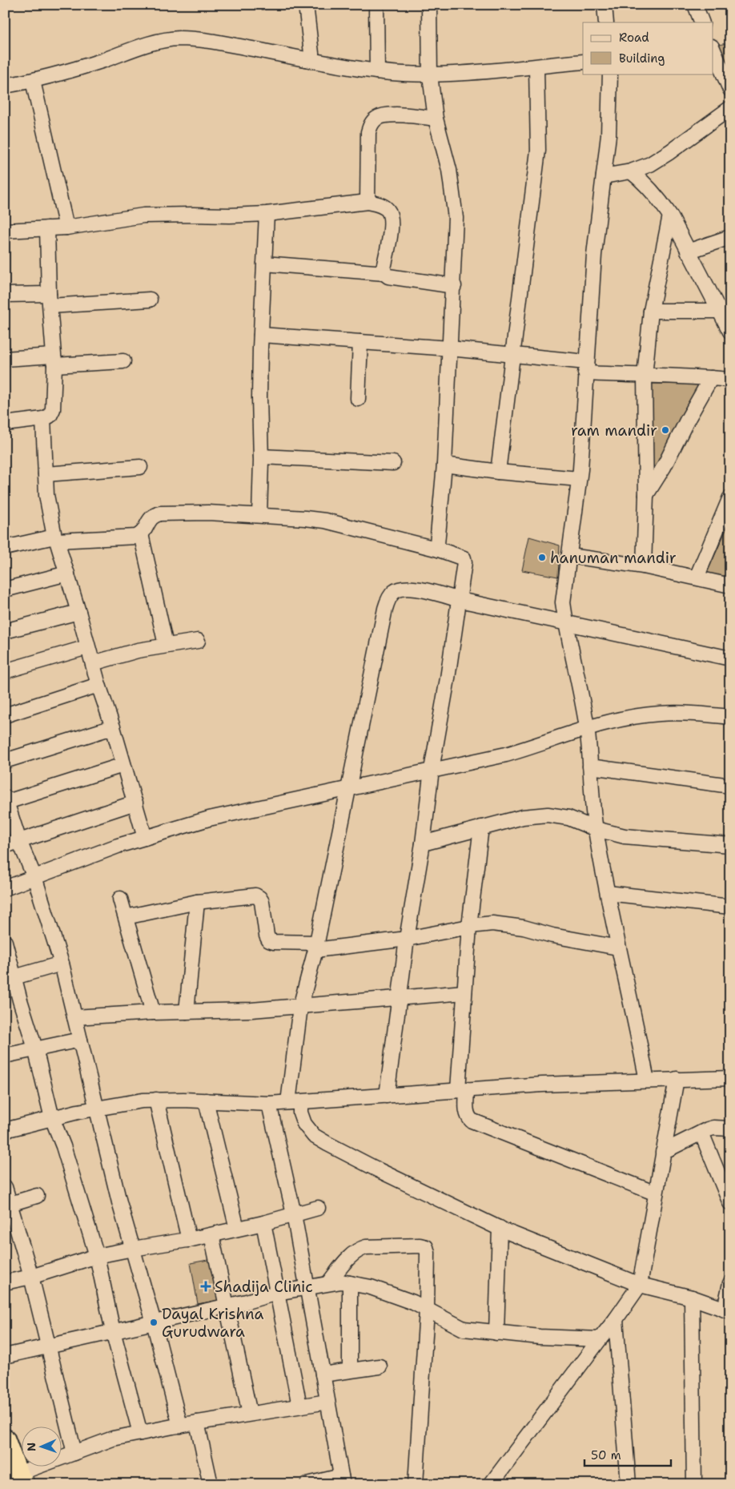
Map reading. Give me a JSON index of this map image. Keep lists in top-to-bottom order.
{
  "places": {
    "other": ["ram mandir", "hanuman mandir", "Dayal Krishna Gurudwara"],
    "health": ["Shadija Clinic"]
  },
  "legend": ["Road", "Building"],
  "scale_bar": "50 m",
  "north": "left"
}
